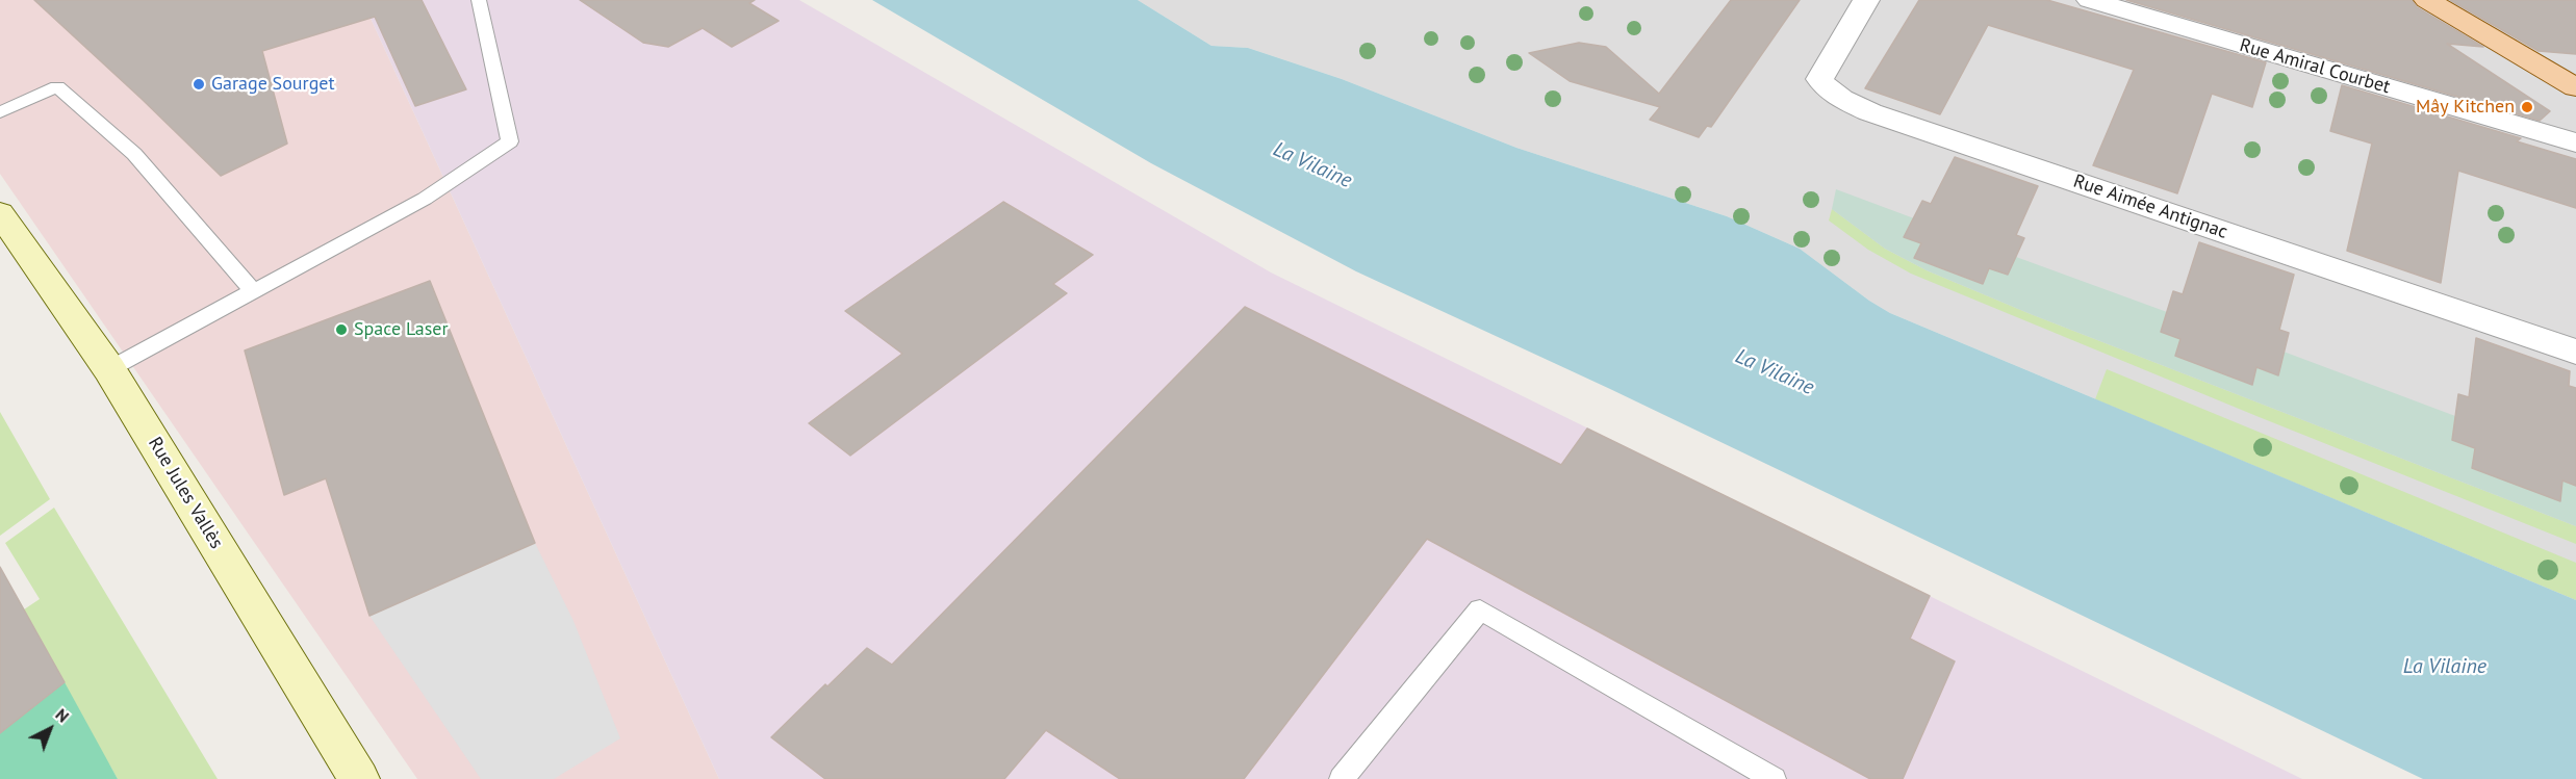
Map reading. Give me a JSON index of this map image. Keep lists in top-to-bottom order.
{
  "streets": {
    "main road": ["Rue Jules Vallès"],
    "street": ["Rue Amiral Courbet", "Rue Aimée Antignac"]
  },
  "water": ["La Vilaine"],
  "places": ["Garage Sourget", "Mây Kitchen", "Space Laser"],
  "north": "top right"
}
